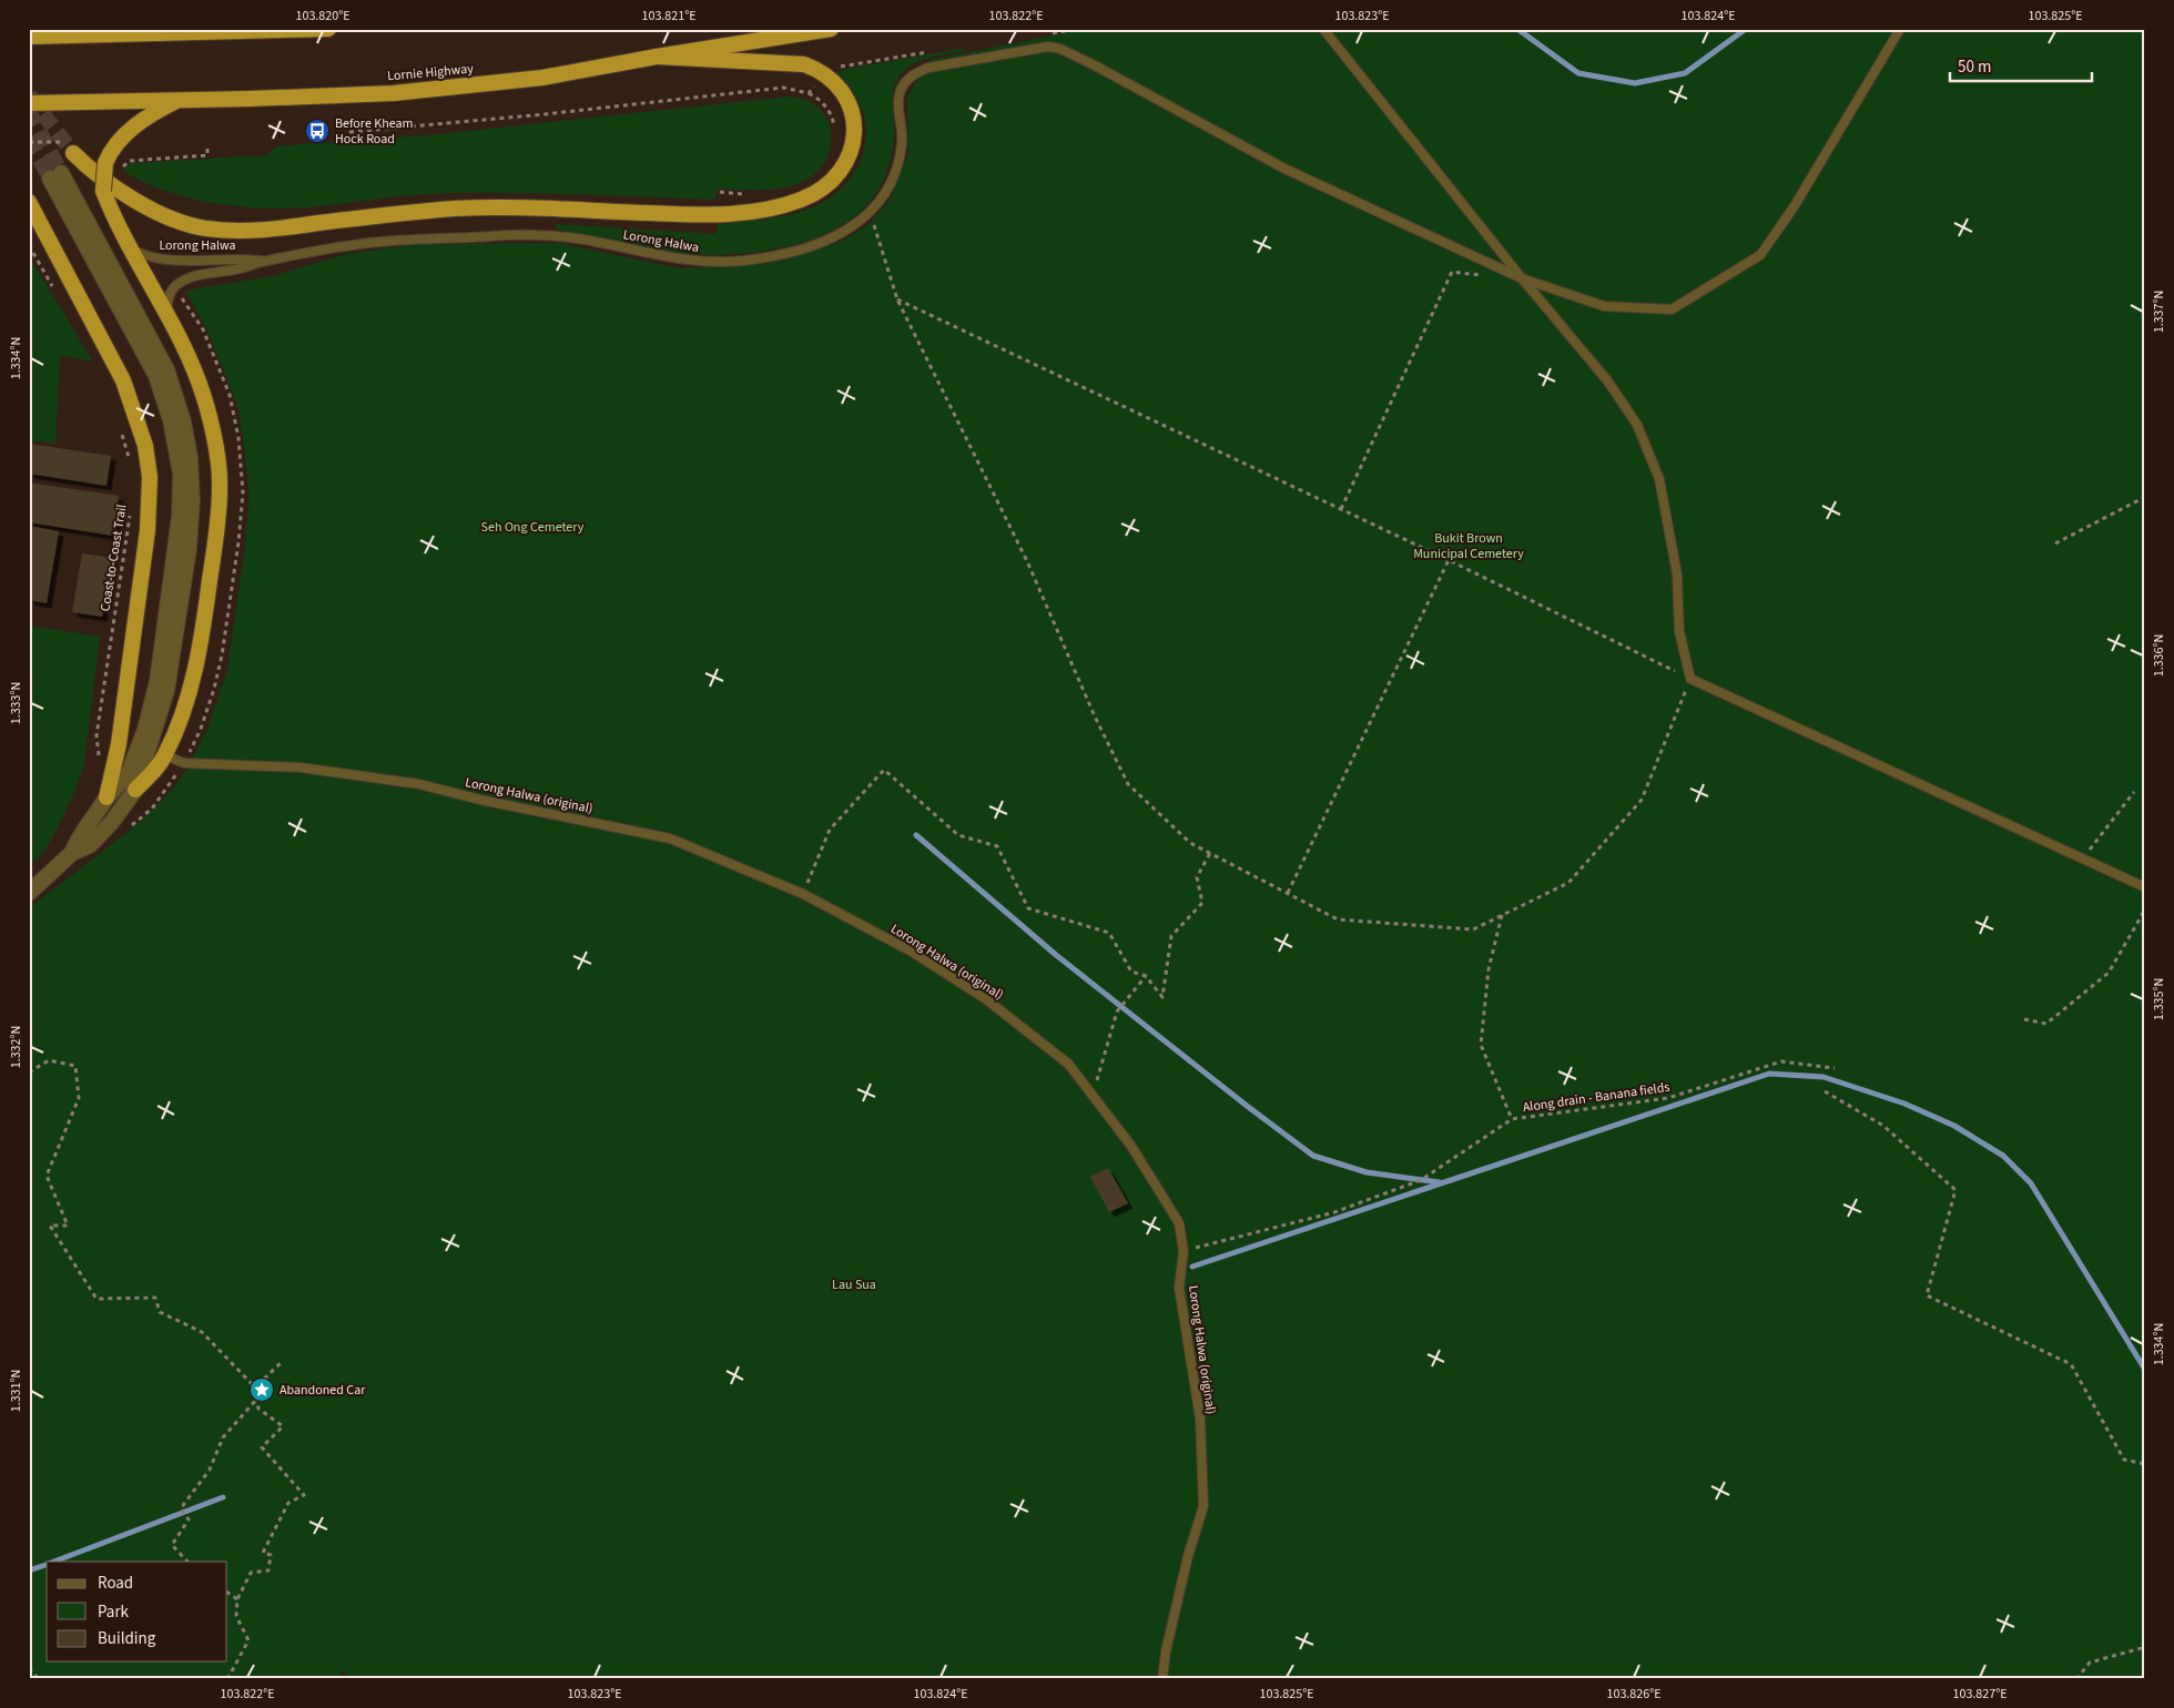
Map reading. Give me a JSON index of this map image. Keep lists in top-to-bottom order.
{
  "streets": {
    "highway": ["Lornie Highway"],
    "lane": ["Lorong Halwa", "Lorong Halwa (original)"],
    "path": ["Coast-to-Coast Trail", "Along drain - Banana fields"]
  },
  "crossings": [
    ["Lorong Halwa (original)", "Along drain - Banana fields"]
  ],
  "parks": ["Seh Ong Cemetery", "Bukit Brown Municipal Cemetery", "Lau Sua"],
  "places": {
    "bus stop": ["Before Kheam Hock Road"],
    "place": ["Abandoned Car"]
  },
  "legend": ["Road", "Park", "Building"],
  "scale_bar": "50 m",
  "coordinates": [
    "103.820°E",
    "103.821°E",
    "103.822°E",
    "103.823°E",
    "103.824°E",
    "103.825°E",
    "1.337°N",
    "1.334°N",
    "1.336°N",
    "1.333°N",
    "1.335°N",
    "1.332°N",
    "1.331°N",
    "103.826°E",
    "103.827°E"
  ]
}
